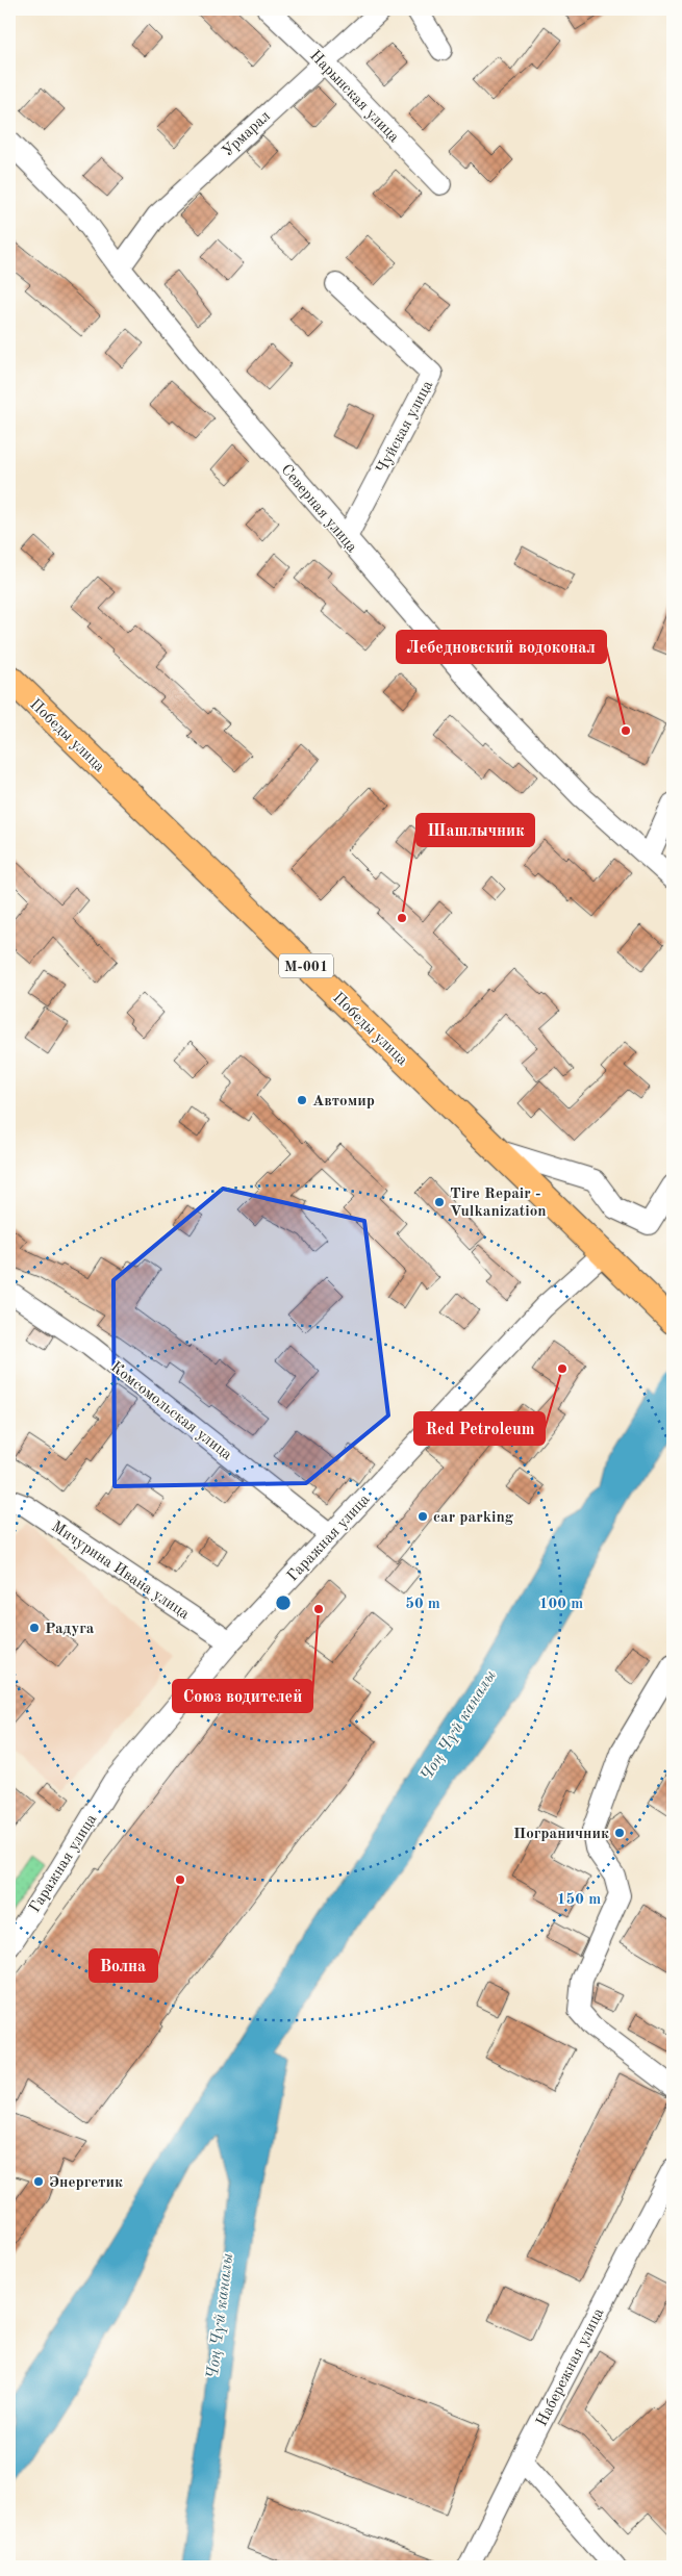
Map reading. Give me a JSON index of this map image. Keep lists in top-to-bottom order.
{
  "streets": {
    "main road": ["Победы улица", "М-001"],
    "street": [
      "Нарынская улица",
      "Урмарал",
      "Чуйская улица",
      "Северная улица",
      "Комсомольская улица",
      "Гаражная улица",
      "Мичурина Ивана улица",
      "Набережная улица"
    ]
  },
  "crossings": [
    ["Нарынская улица", "Урмарал"],
    ["Урмарал", "Северная улица"],
    ["Чуйская улица", "Северная улица"],
    ["Победы улица", "Гаражная улица"],
    ["Комсомольская улица", "Гаражная улица"],
    ["Гаражная улица", "Мичурина Ивана улица"]
  ],
  "water": ["Чоң Чүй каналы"],
  "places": [
    "Лебедновский водоконал",
    "Шашлычник",
    "Автомир",
    "Tire Repair - Vulkanization",
    "Red Petroleum",
    "car parking",
    "Союз водителей",
    "Радуга",
    "Пограничник",
    "Волна",
    "Энергетик"
  ],
  "rings": ["50 m", "100 m", "150 m"]
}
